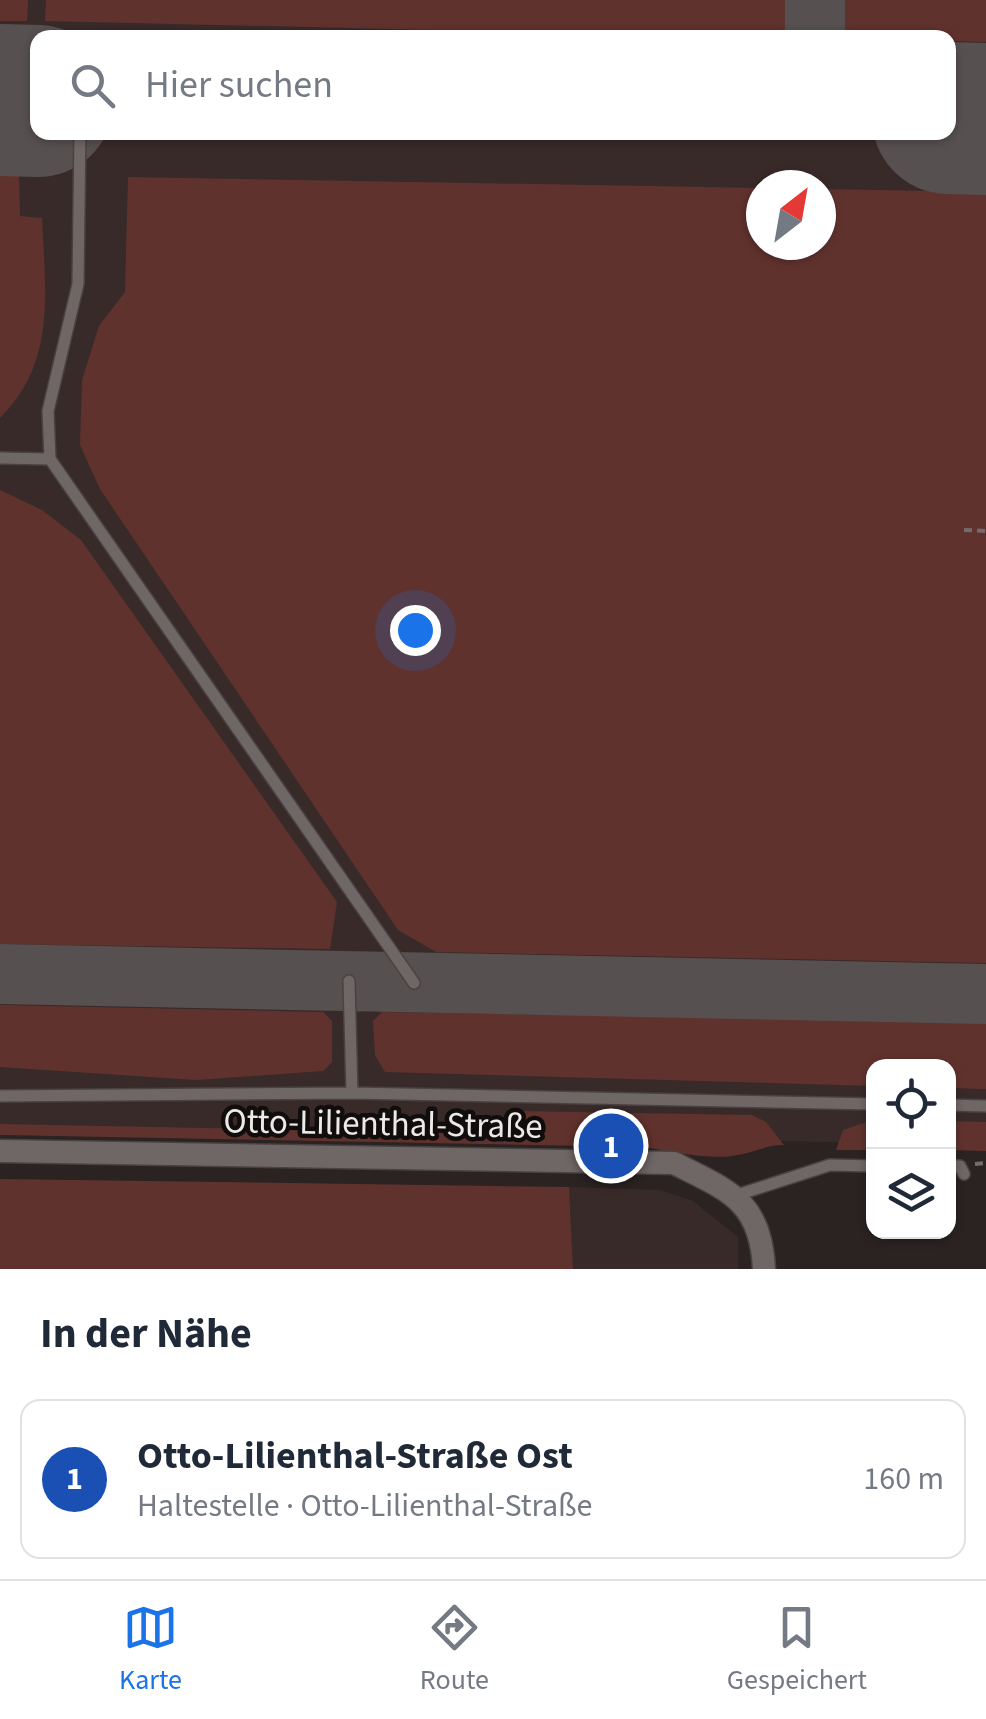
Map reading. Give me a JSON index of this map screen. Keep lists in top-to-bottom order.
{
  "streets": {
    "street": ["Otto-Lilienthal-Straße"]
  },
  "north": "top right",
  "page": {
    "search": "Hier suchen",
    "pins": "1",
    "heading": "In der Nähe",
    "list": [
      {
        "mark": "1",
        "name": "Otto-Lilienthal-Straße Ost",
        "note": "Haltestelle · Otto-Lilienthal-Straße",
        "value": "160 m"
      }
    ],
    "nav": ["Karte", "Route", "Gespeichert"]
  }
}
